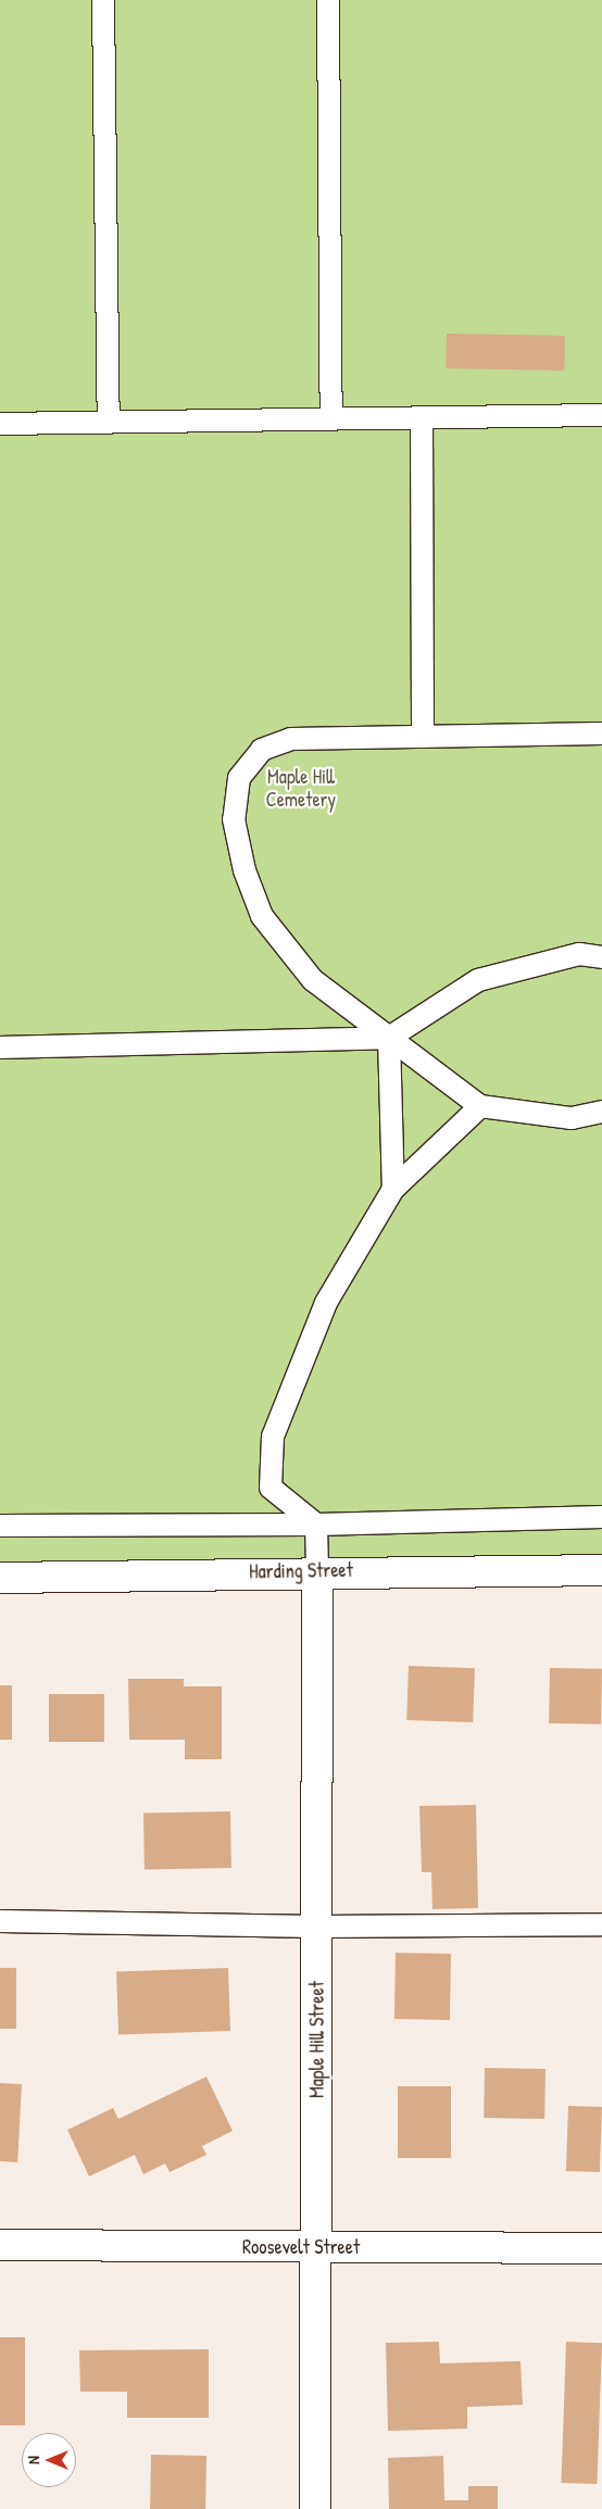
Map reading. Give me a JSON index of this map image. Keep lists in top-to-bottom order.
{
  "streets": {
    "street": ["Harding Street", "Maple Hill Street", "Roosevelt Street"]
  },
  "crossings": [
    ["Harding Street", "Maple Hill Street"],
    ["Maple Hill Street", "Roosevelt Street"]
  ],
  "parks": ["Maple Hill Cemetery"],
  "north": "left"
}
